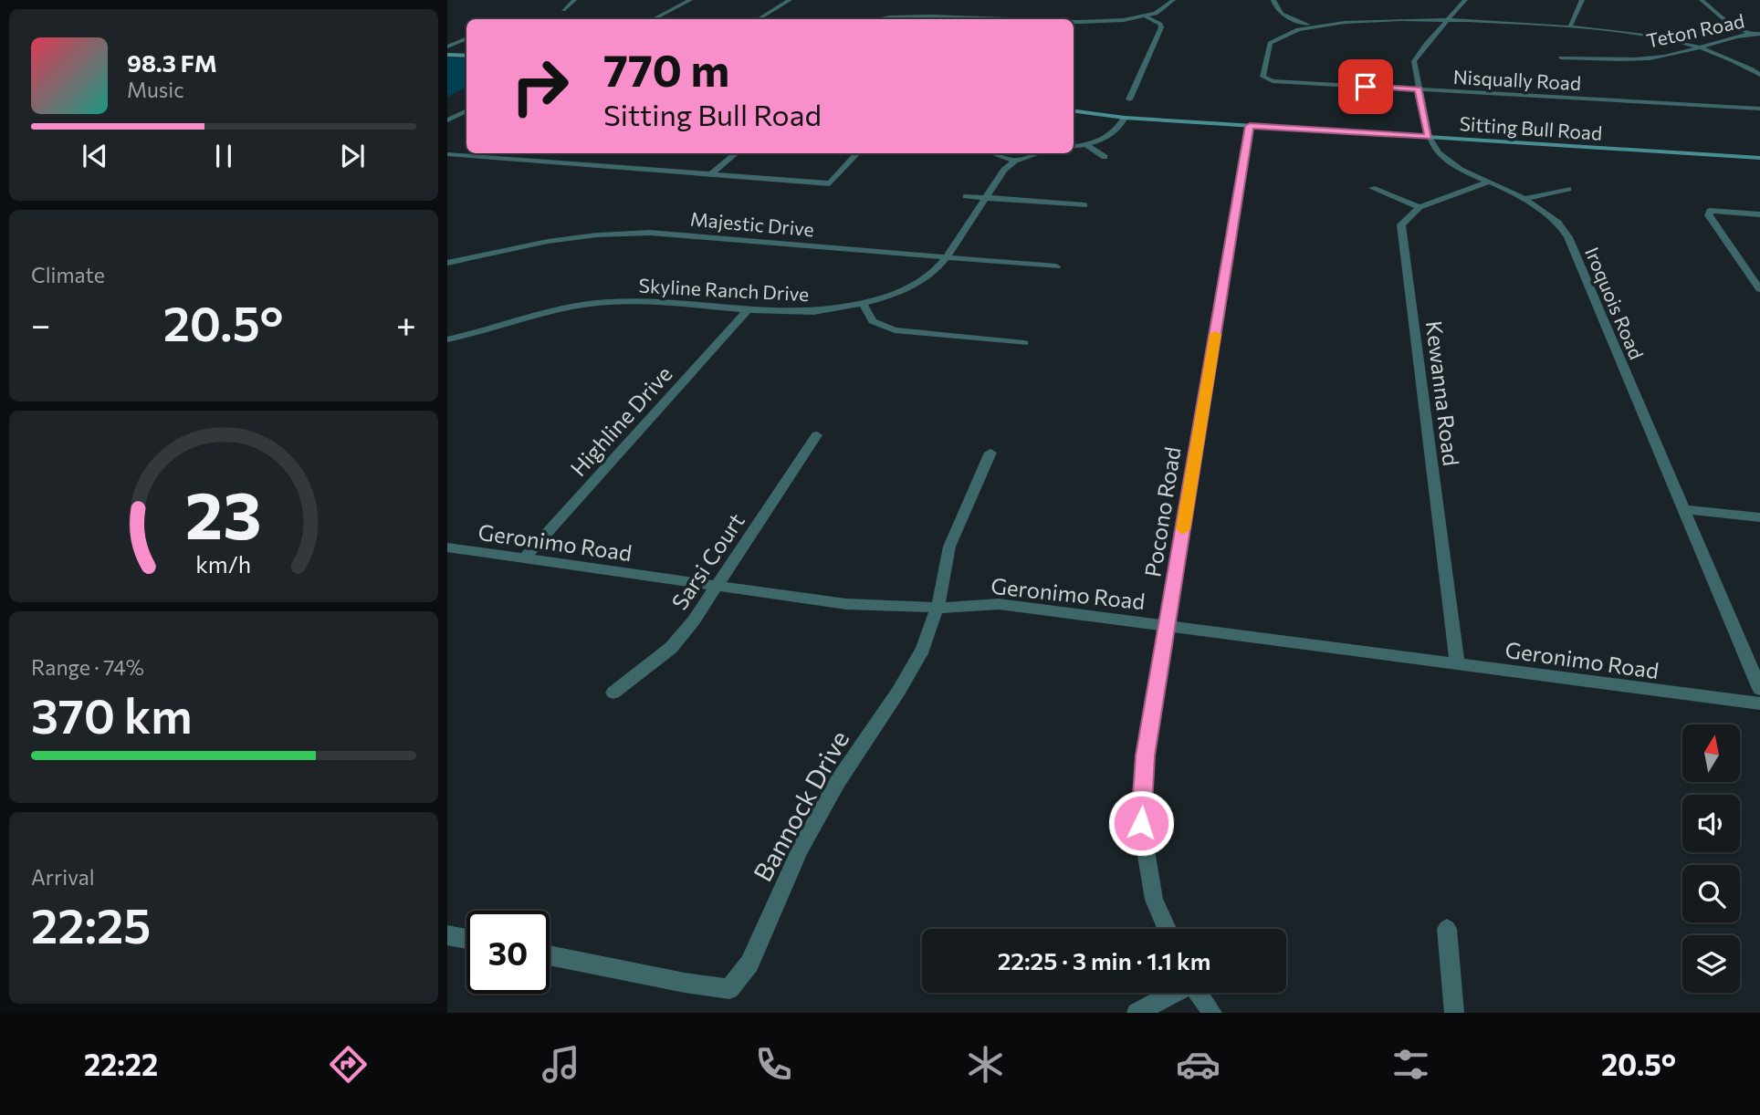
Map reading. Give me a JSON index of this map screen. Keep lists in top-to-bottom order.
{
  "streets": {
    "street": [
      "Teton Road",
      "Nisqually Road",
      "Sitting Bull Road",
      "Majestic Drive",
      "Skyline Ranch Drive",
      "Iroquois Road",
      "Kewanna Road",
      "Highline Drive",
      "Pocono Road",
      "Geronimo Road",
      "Sarsi Court",
      "Bannock Drive"
    ]
  },
  "crossings": [
    ["Nisqually Road", "Iroquois Road"],
    ["Sitting Bull Road", "Iroquois Road"],
    ["Sitting Bull Road", "Pocono Road"],
    ["Majestic Drive", "Skyline Ranch Drive"],
    ["Skyline Ranch Drive", "Highline Drive"],
    ["Kewanna Road", "Geronimo Road"],
    ["Highline Drive", "Geronimo Road"],
    ["Pocono Road", "Geronimo Road"],
    ["Geronimo Road", "Sarsi Court"],
    ["Geronimo Road", "Bannock Drive"]
  ],
  "north": "top",
  "page": {
    "turn": ["770 m", "Sitting Bull Road"],
    "song": ["98.3 FM", "Music"],
    "tile": [
      "Climate",
      ["Range · 74%", "370 km"],
      ["Arrival", "22:25"]
    ],
    "heat": ["−", "20.5°", "+"],
    "limit": "30",
    "trip": "22:25 · 3 min · 1.1 km",
    "tabs": ["22:22", "20.5°"],
    "gauge": ["23", "km/h"]
  }
}
